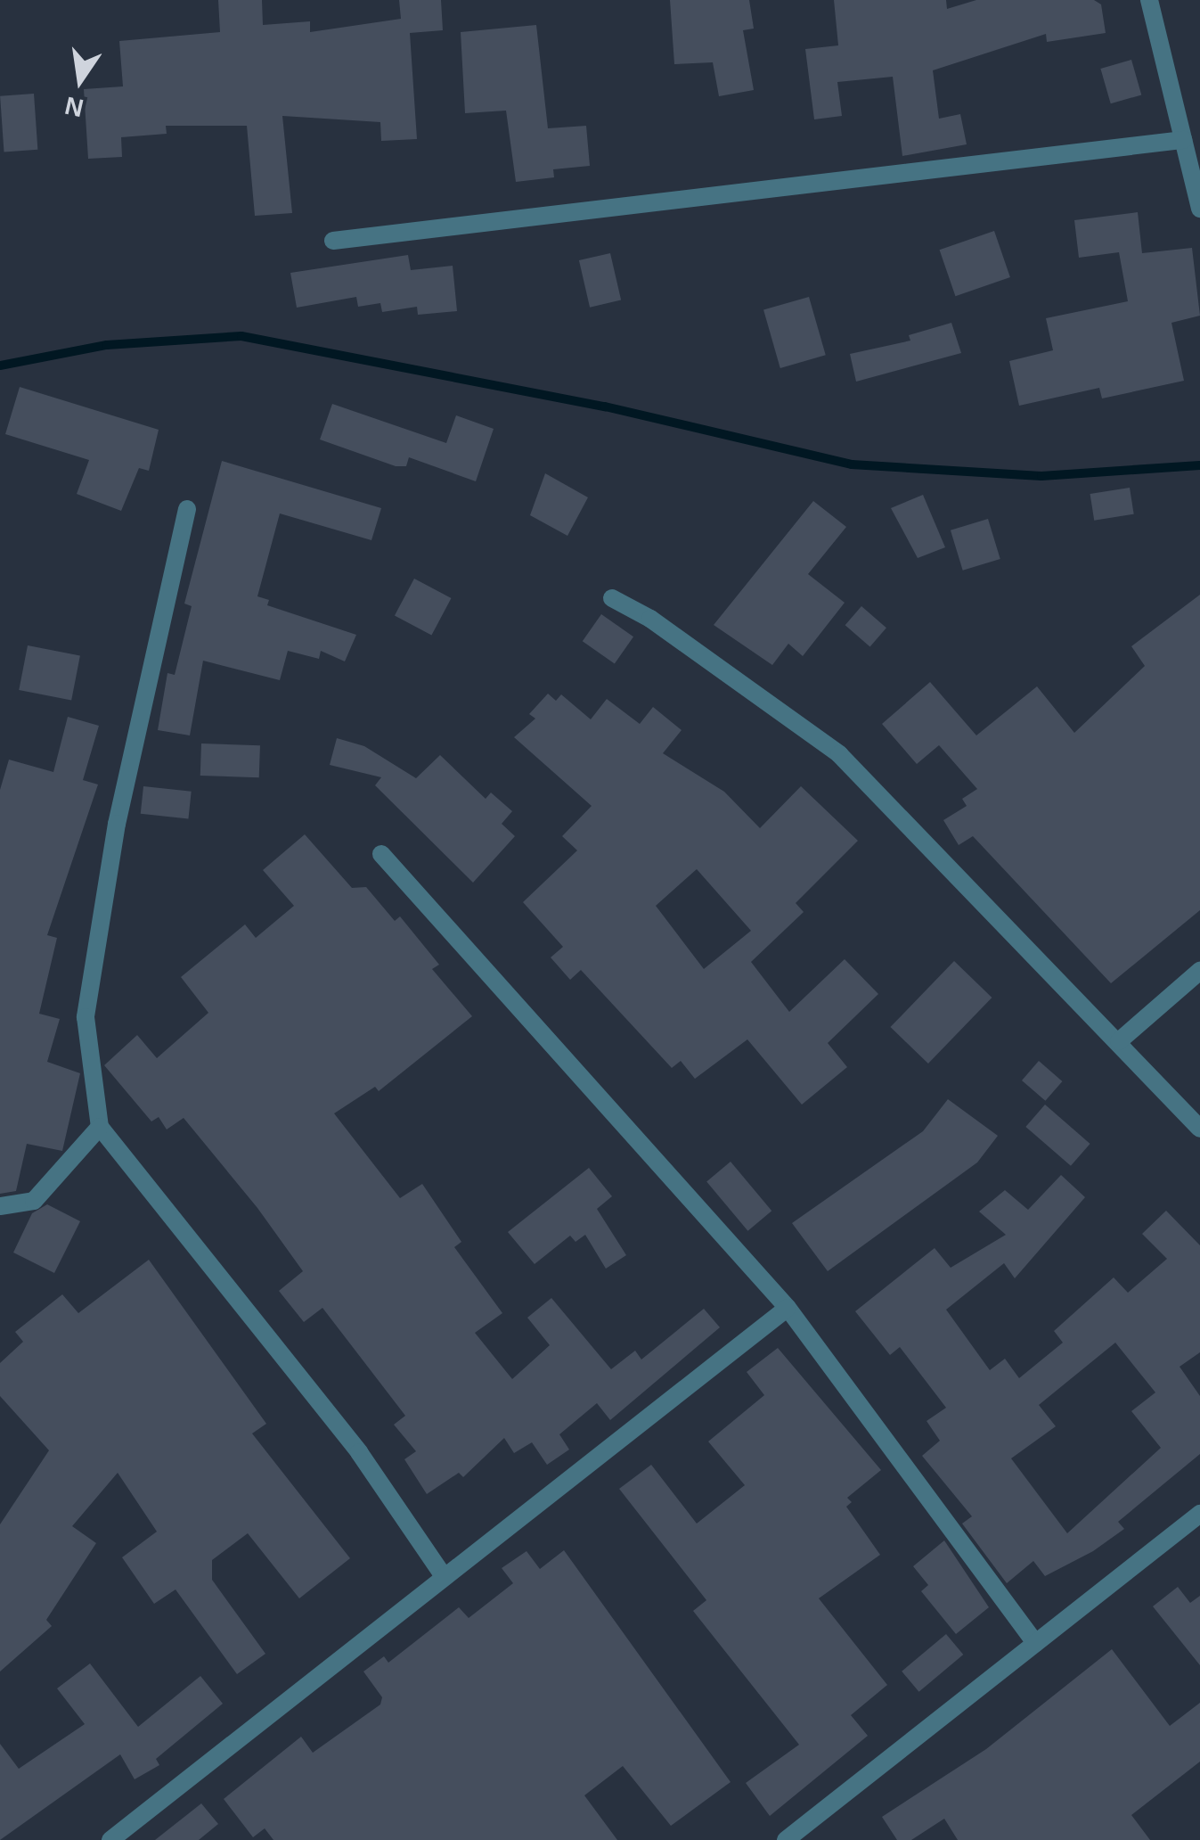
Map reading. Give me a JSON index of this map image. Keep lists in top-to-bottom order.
{
  "north": "bottom"
}
